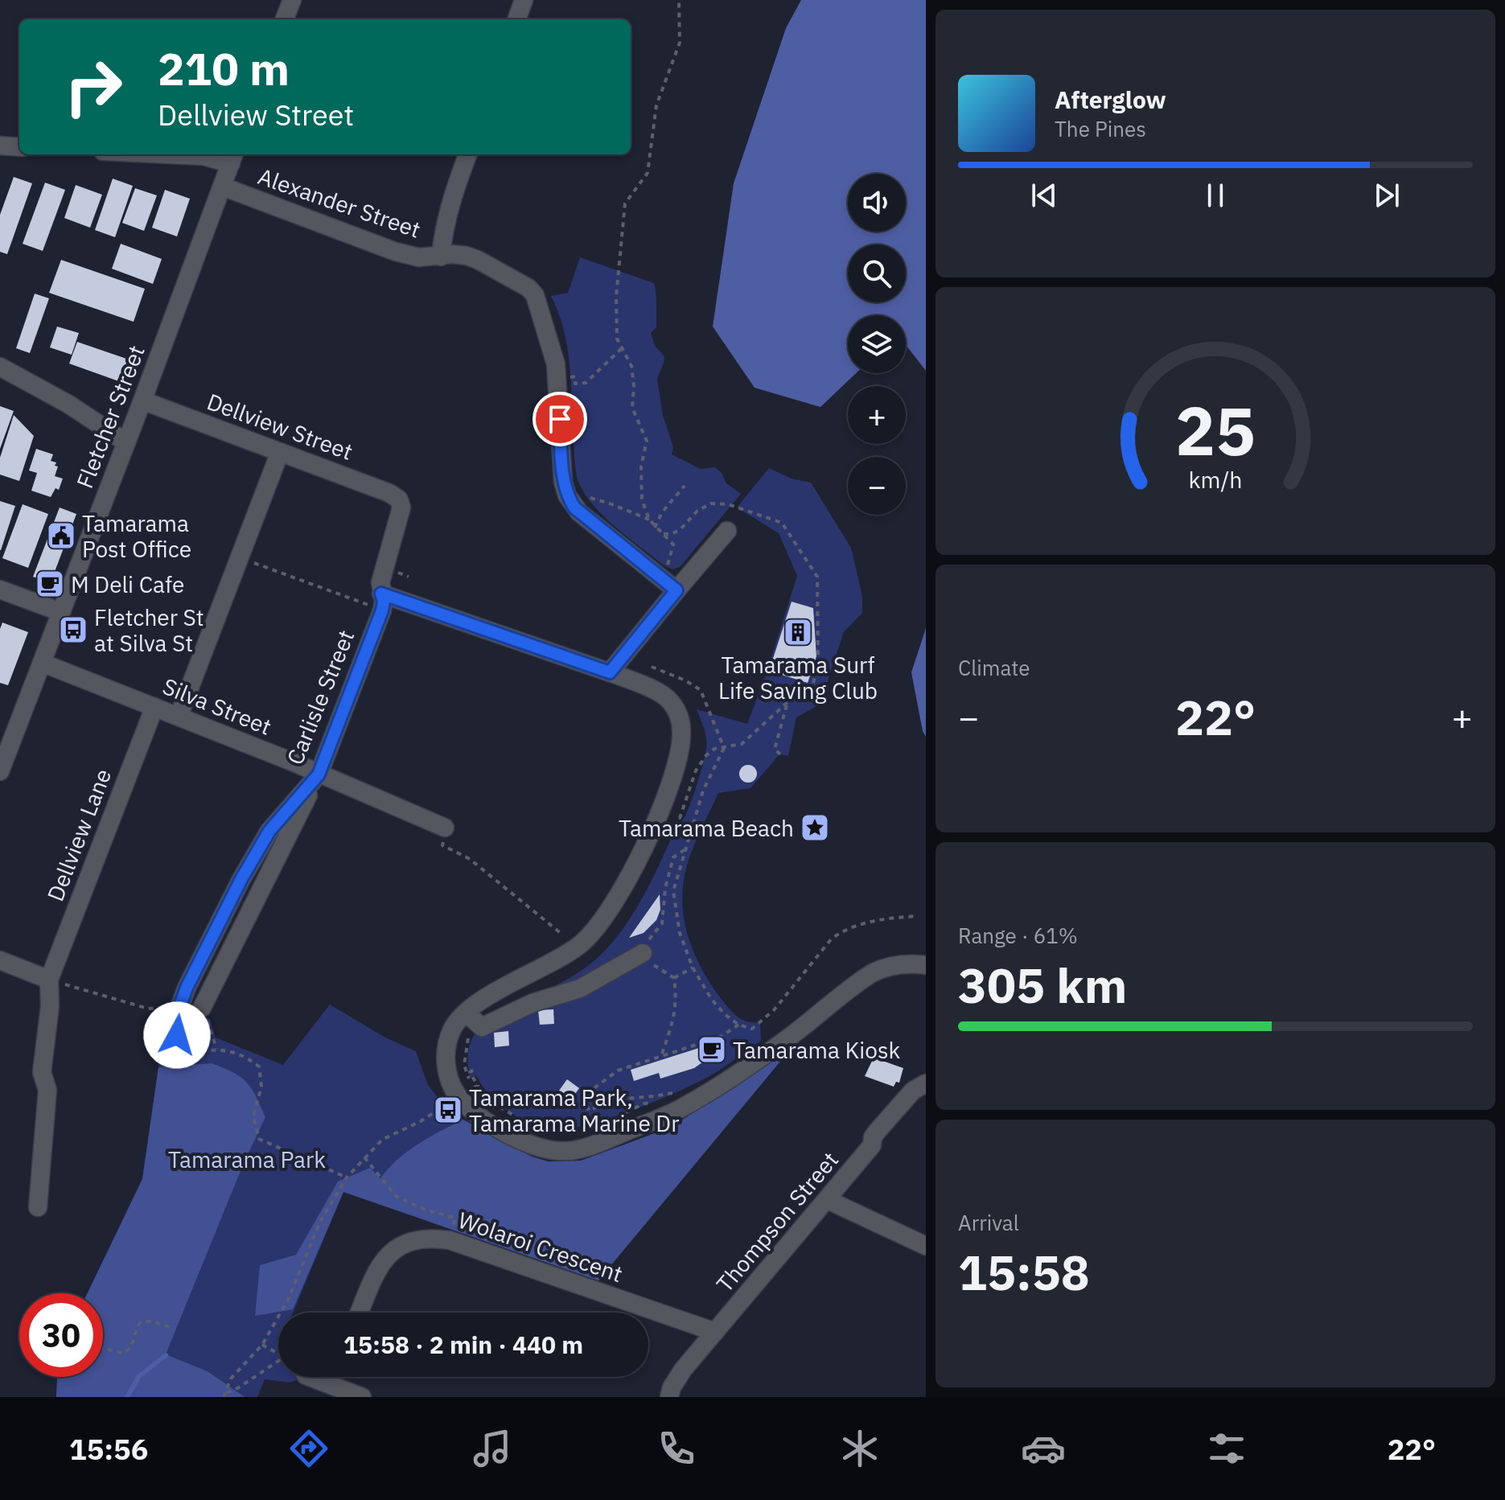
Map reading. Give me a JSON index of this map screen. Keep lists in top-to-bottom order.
{
  "streets": {
    "street": [
      "Alexander Street",
      "Fletcher Street",
      "Dellview Street",
      "Carlisle Street",
      "Silva Street",
      "Dellview Lane",
      "Thompson Street",
      "Wolaroi Crescent"
    ]
  },
  "crossings": [
    ["Alexander Street", "Fletcher Street"],
    ["Fletcher Street", "Dellview Street"],
    ["Fletcher Street", "Silva Street"],
    ["Dellview Street", "Carlisle Street"],
    ["Carlisle Street", "Silva Street"],
    ["Silva Street", "Dellview Lane"],
    ["Thompson Street", "Wolaroi Crescent"]
  ],
  "parks": ["Tamarama Park"],
  "places": {
    "public building": ["Tamarama Post Office"],
    "cafe": ["M Deli Cafe", "Tamarama Kiosk"],
    "bus stop": ["Fletcher St at Silva St", "Tamarama Park, Tamarama Marine Dr"],
    "building": ["Tamarama Surf Life Saving Club"],
    "place": ["Tamarama Beach"]
  },
  "page": {
    "turn": ["210 m", "Dellview Street"],
    "song": ["Afterglow", "The Pines"],
    "map_buttons": ["+", "−"],
    "tile": [
      "Climate",
      ["Range · 61%", "305 km"],
      ["Arrival", "15:58"]
    ],
    "heat": ["−", "22°", "+"],
    "limit": "30",
    "trip": "15:58 · 2 min · 440 m",
    "tabs": ["15:56", "22°"],
    "gauge": ["25", "km/h"]
  }
}
